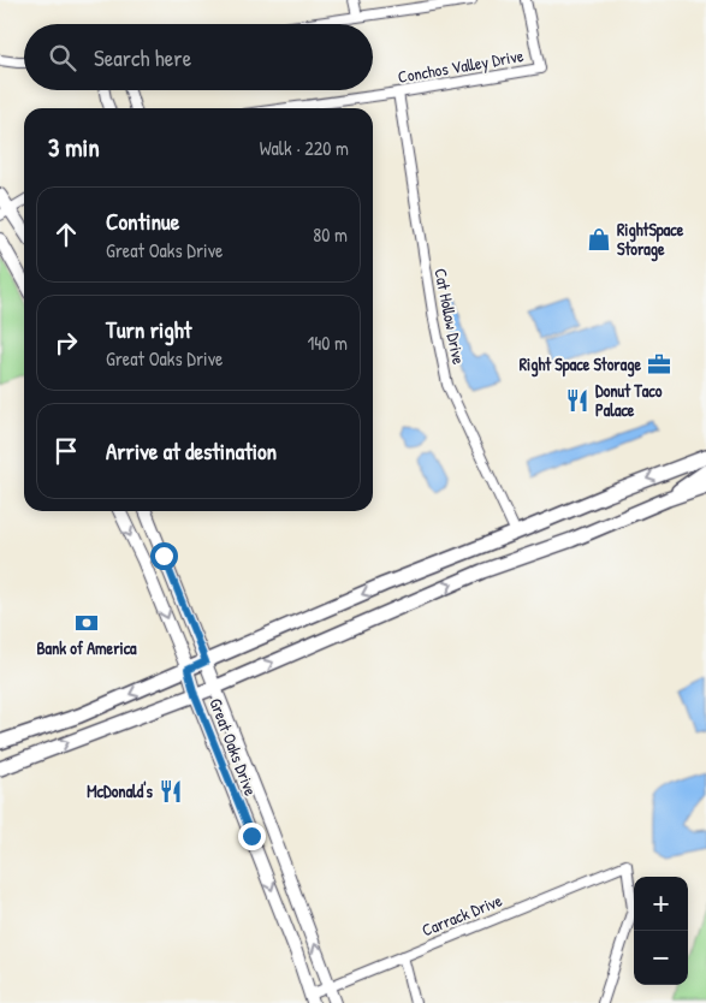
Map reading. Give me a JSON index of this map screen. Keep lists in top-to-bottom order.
{
  "streets": {
    "street": [
      "Conchos Valley Drive",
      "Cat Hollow Drive",
      "Great Oaks Drive",
      "Carrack Drive"
    ]
  },
  "crossings": [
    ["Conchos Valley Drive", "Cat Hollow Drive"],
    ["Great Oaks Drive", "Carrack Drive"]
  ],
  "places": {
    "shop": ["RightSpace Storage"],
    "office": ["Right Space Storage"],
    "restaurant": ["Donut Taco Palace", "McDonald's"],
    "bank": ["Bank of America"]
  },
  "page": {
    "search": "Search here",
    "heading": ["3 min", "Walk · 220 m"],
    "list": [
      ["Continue", "Great Oaks Drive", "80 m"],
      ["Turn right", "Great Oaks Drive", "140 m"],
      "Arrive at destination"
    ],
    "map_buttons": ["+", "−"]
  }
}
